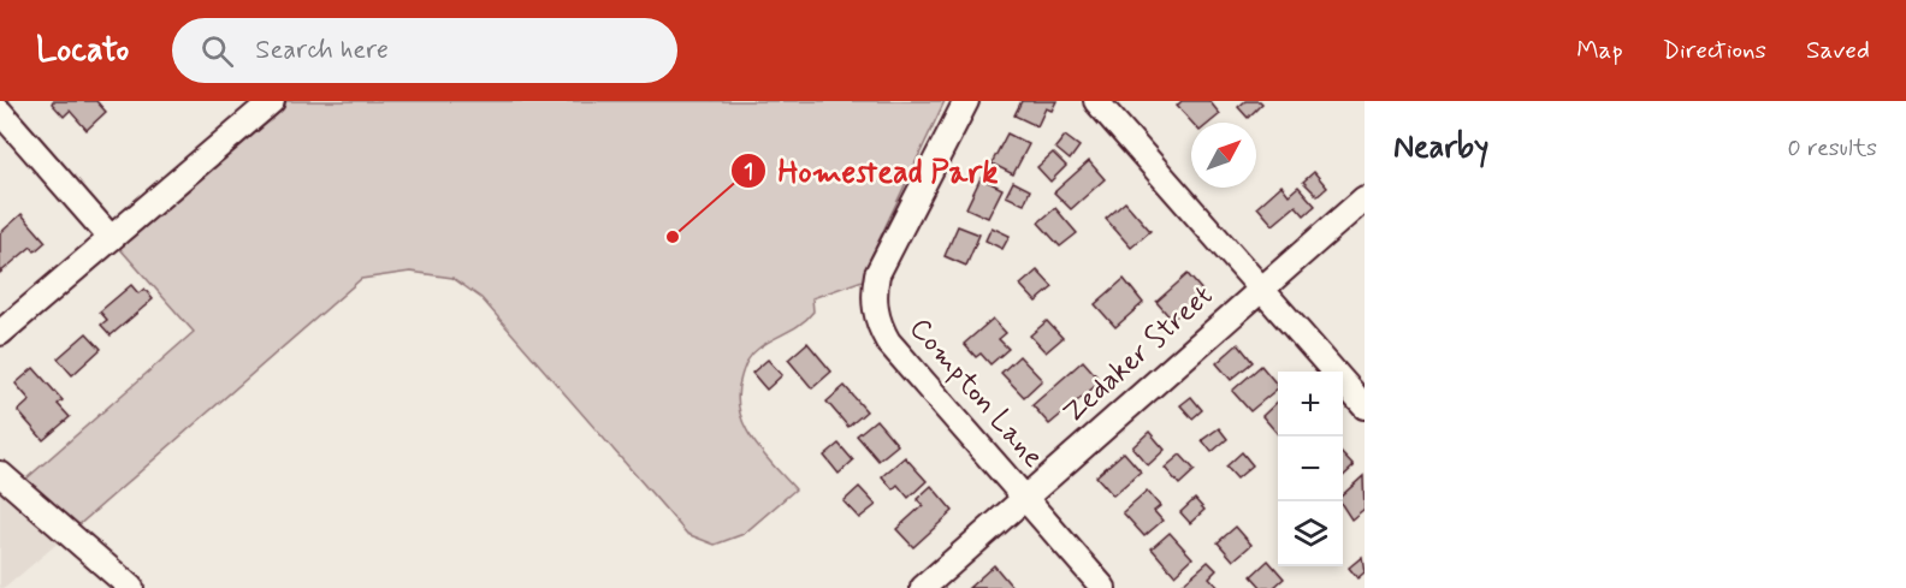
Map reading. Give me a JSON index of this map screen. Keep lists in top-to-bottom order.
{
  "streets": {
    "street": ["Zedaker Street", "Compton Lane"]
  },
  "crossings": [
    ["Zedaker Street", "Compton Lane"]
  ],
  "places": ["Homestead Park"],
  "north": "top right",
  "page": {
    "header": "Locato",
    "search": "Search here",
    "nav": ["Map", "Directions", "Saved"],
    "heading": ["Nearby", "0 results"],
    "map_buttons": ["+", "−"]
  }
}
